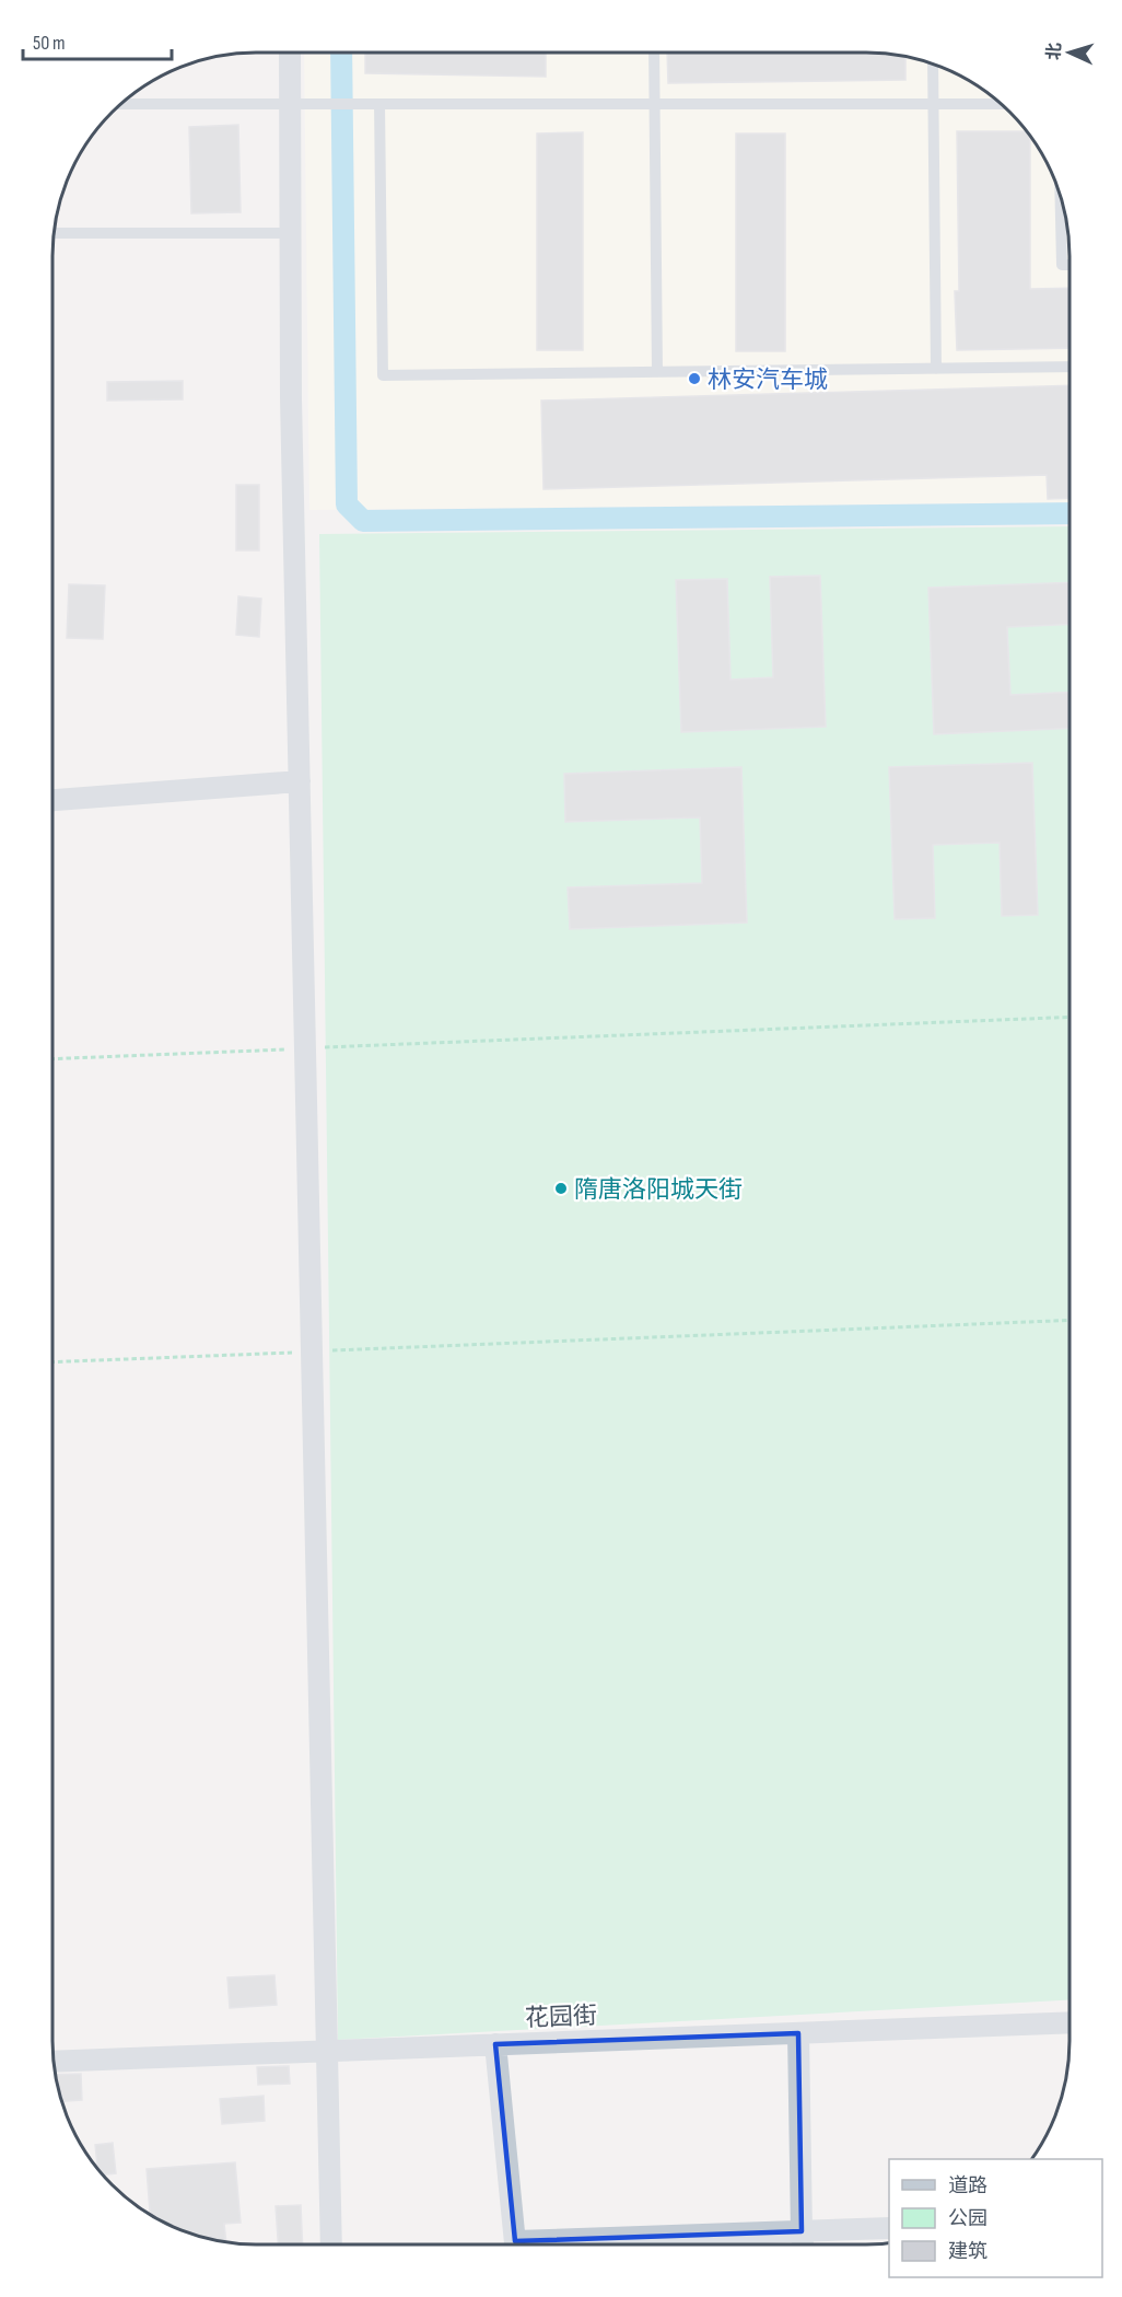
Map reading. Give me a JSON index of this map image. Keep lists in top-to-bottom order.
{
  "streets": {
    "street": ["花园街"]
  },
  "places": ["林安汽车城", "隋唐洛阳城天街"],
  "legend": ["道路", "公园", "建筑"],
  "scale_bar": "50 m",
  "north": "left"
}
